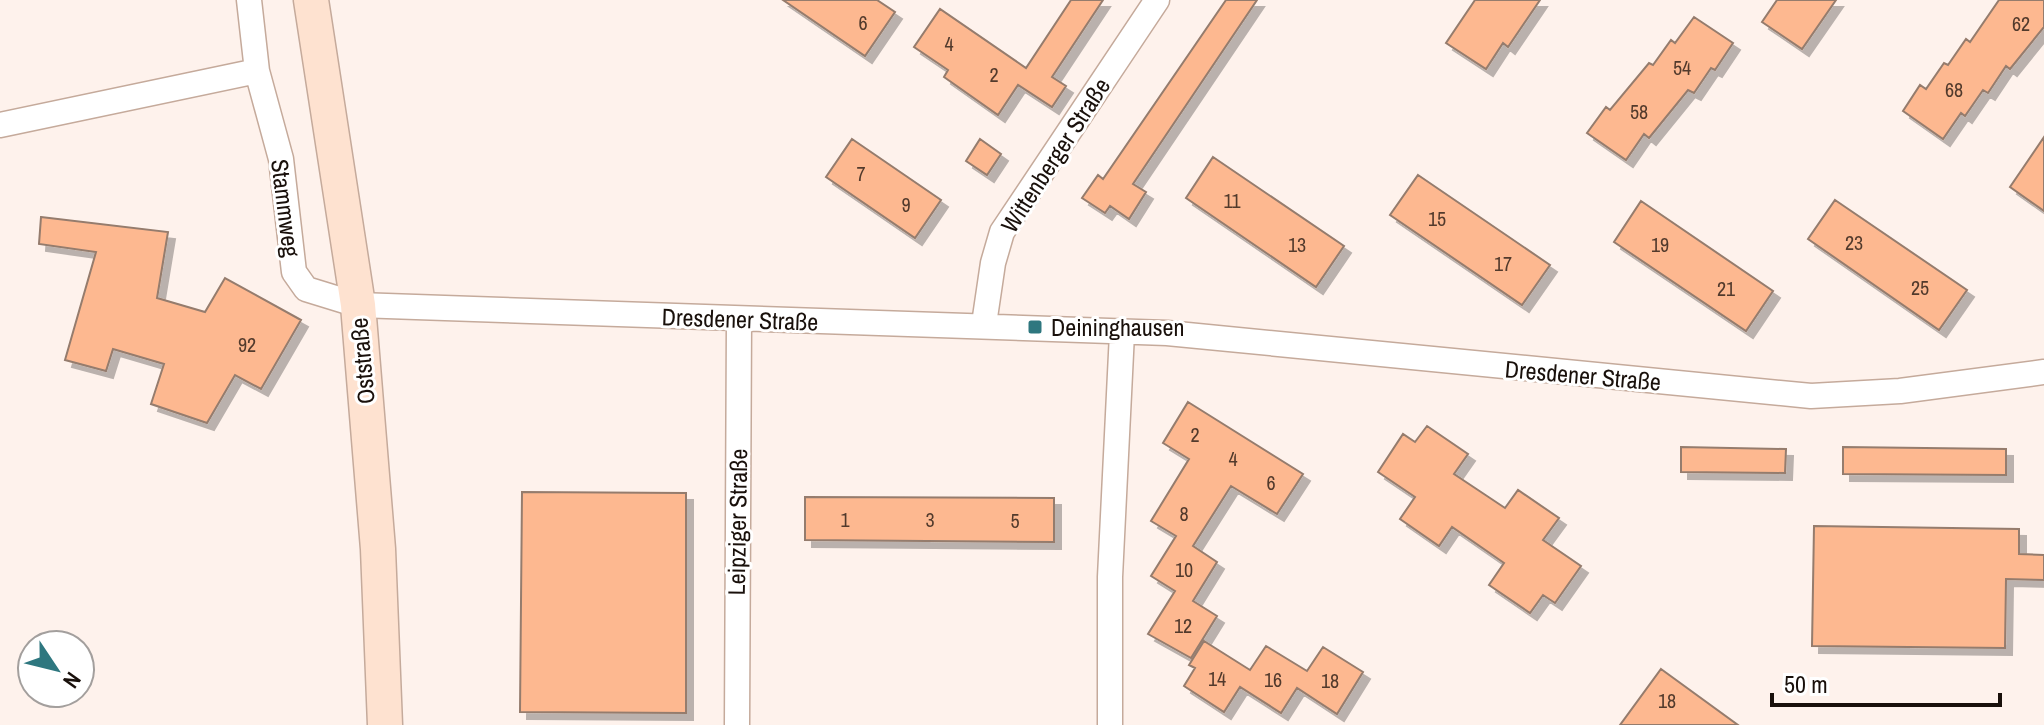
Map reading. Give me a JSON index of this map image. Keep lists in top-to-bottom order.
{
  "streets": {
    "main road": ["Oststraße"],
    "street": [
      "Wittenberger Straße",
      "Stammweg",
      "Dresdener Straße",
      "Leipziger Straße"
    ]
  },
  "crossings": [
    ["Wittenberger Straße", "Dresdener Straße"],
    ["Stammweg", "Dresdener Straße"],
    ["Stammweg", "Oststraße"],
    ["Dresdener Straße", "Oststraße"],
    ["Dresdener Straße", "Leipziger Straße"]
  ],
  "places": {
    "transit": ["Deininghausen"]
  },
  "house_numbers": [
    "6",
    "62",
    "4",
    "54",
    "2",
    "68",
    "58",
    "7",
    "11",
    "9",
    "15",
    "23",
    "13",
    "19",
    "17",
    "25",
    "21",
    "92",
    "2",
    "4",
    "6",
    "8",
    "1",
    "3",
    "5",
    "10",
    "12",
    "14",
    "16",
    "18",
    "18"
  ],
  "scale_bar": "50 m",
  "north": "bottom right"
}
